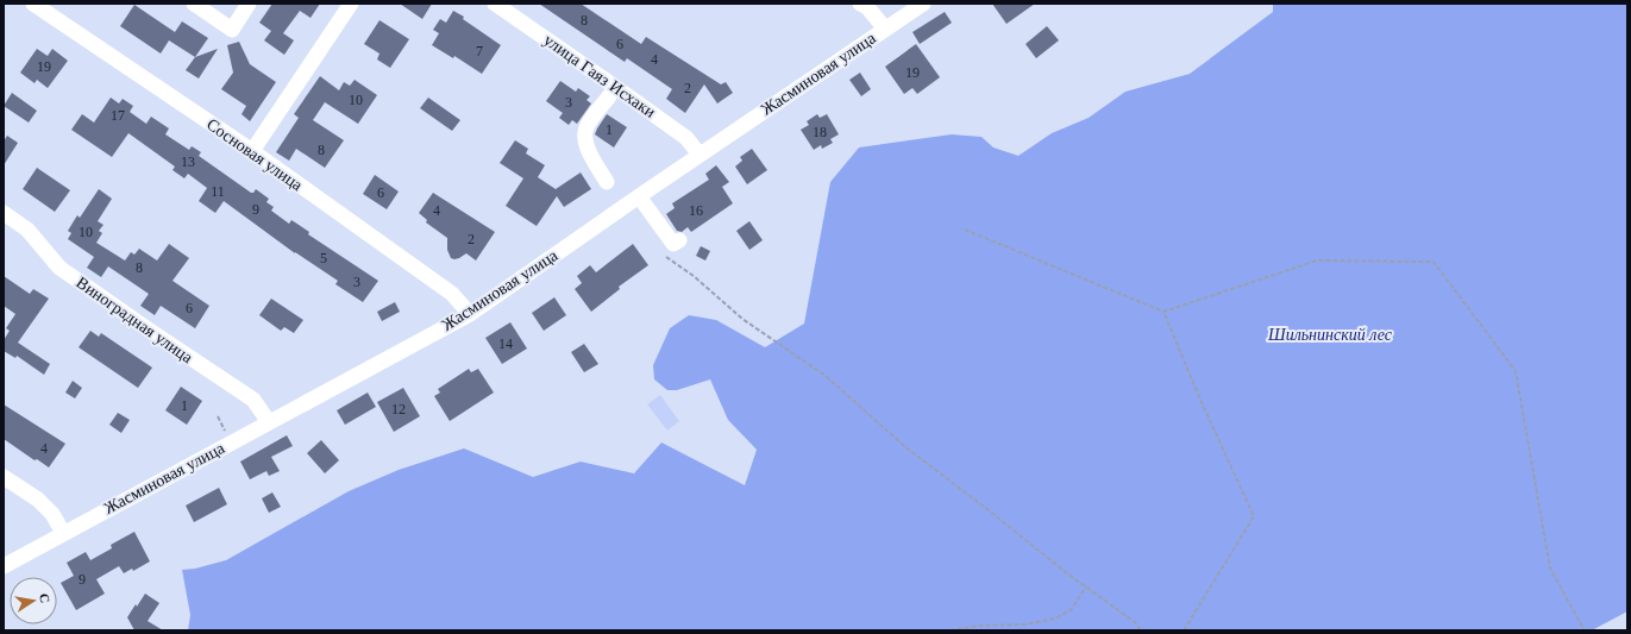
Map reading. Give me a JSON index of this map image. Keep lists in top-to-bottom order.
{
  "streets": {
    "street": [
      "Жасминовая улица",
      "улица Гаяз Исхаки",
      "Сосновая улица",
      "Виноградная улица"
    ]
  },
  "crossings": [
    ["Жасминовая улица", "улица Гаяз Исхаки"],
    ["Жасминовая улица", "Сосновая улица"],
    ["Жасминовая улица", "Виноградная улица"]
  ],
  "parks": ["Шильнинский лес"],
  "house_numbers": [
    "8",
    "6",
    "7",
    "4",
    "19",
    "19",
    "2",
    "10",
    "3",
    "17",
    "1",
    "18",
    "8",
    "13",
    "11",
    "6",
    "9",
    "4",
    "16",
    "10",
    "2",
    "5",
    "8",
    "3",
    "6",
    "14",
    "1",
    "12",
    "4",
    "9"
  ],
  "north": "right"
}
